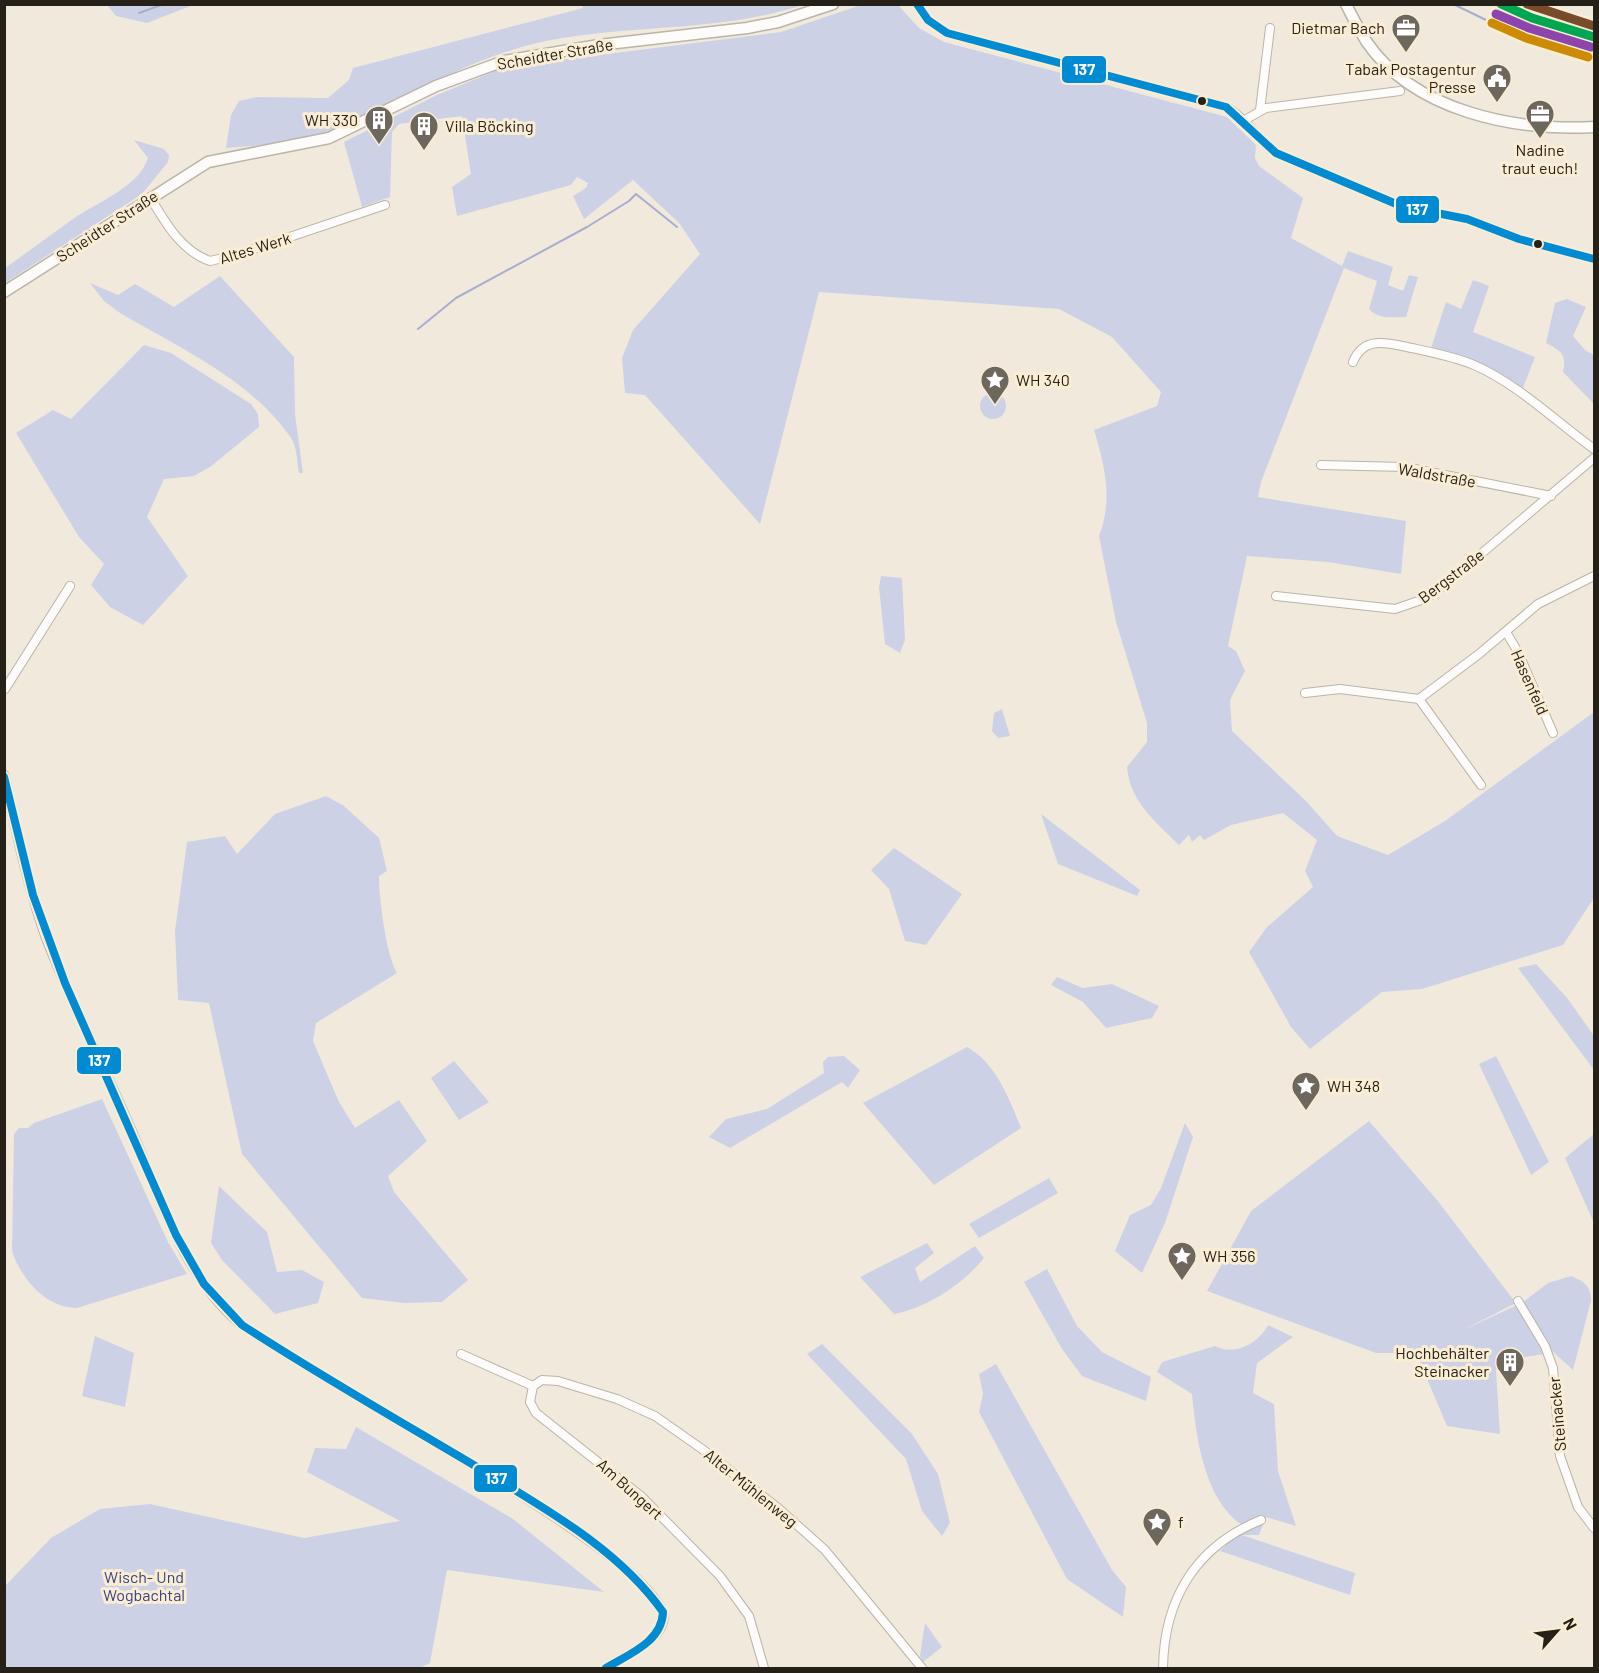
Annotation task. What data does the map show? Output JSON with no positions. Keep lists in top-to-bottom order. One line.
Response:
{"streets":{"main road":["Scheidter Straße"],"street":["Altes Werk","Waldstraße","Bergstraße","Hasenfeld","Steinacker","Alter Mühlenweg","Am Bungert"]},"crossings":[["Scheidter Straße","Altes Werk"],["Waldstraße","Bergstraße"],["Alter Mühlenweg","Am Bungert"]],"parks":["Wisch- Und Wogbachtal"],"places":{"office":["Dietmar Bach","Nadine traut euch!"],"public building":["Tabak Postagentur Presse"],"building":["WH 330","Villa Böcking","Hochbehälter Steinacker"],"place":["WH 340","WH 348","WH 356","f"]},"lines":["transit line 137"],"north":"top right"}
